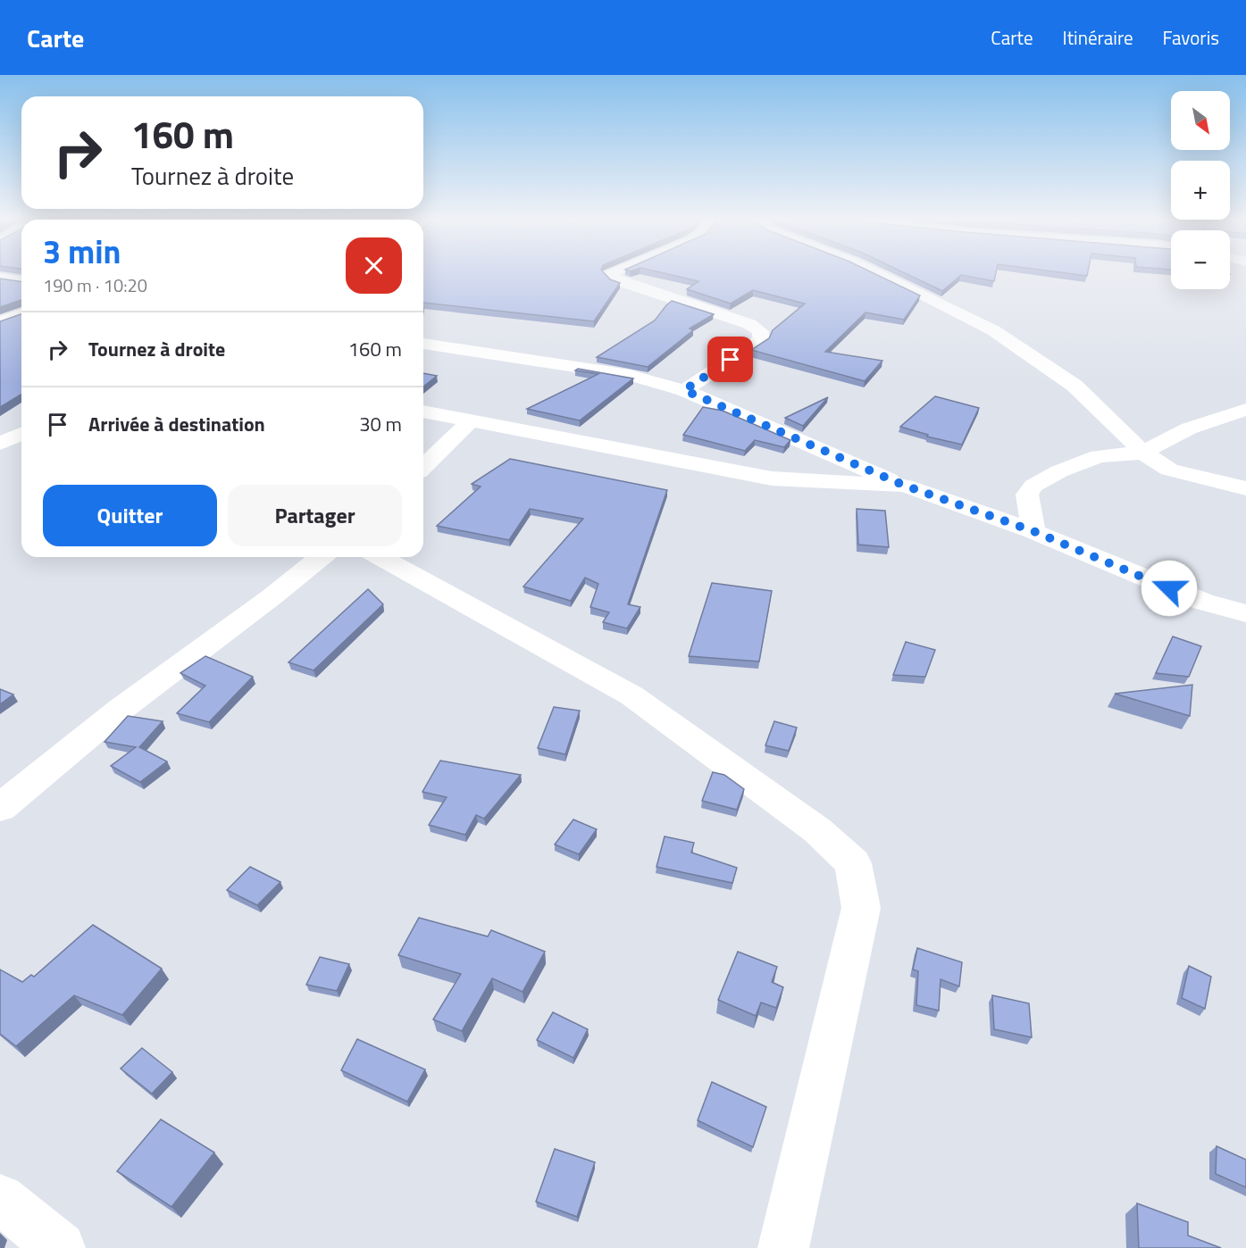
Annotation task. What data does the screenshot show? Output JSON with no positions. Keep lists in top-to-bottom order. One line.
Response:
{"north":"bottom right","page":{"header":"Carte","nav":["Carte","Itinéraire","Favoris"],"map_buttons":["+","−"],"turn":["160 m","Tournez à droite"],"heading":["3 min","190 m · 10:20"],"list":[{"name":"Tournez à droite","value":"160 m"},{"name":"Arrivée à destination","value":"30 m"}],"buttons":["Quitter","Partager"]}}
